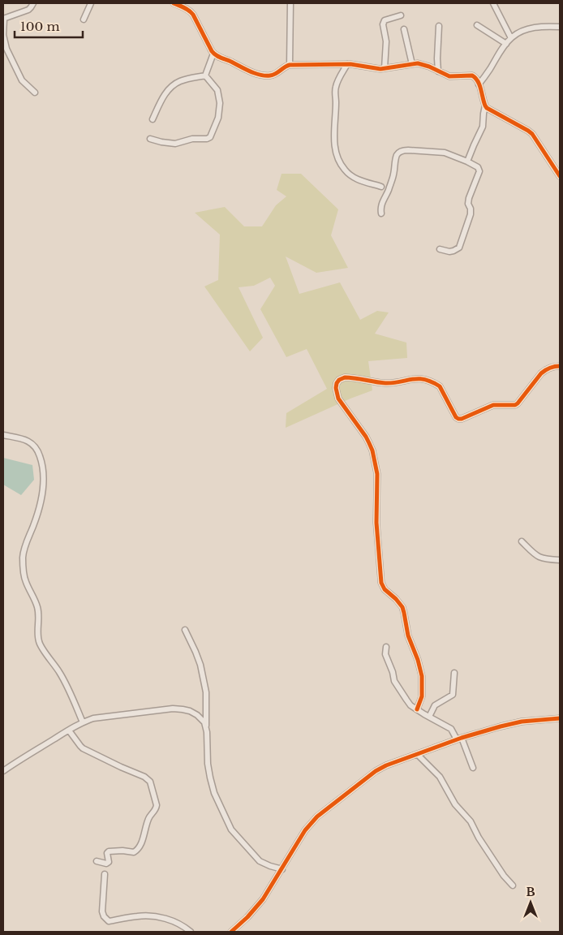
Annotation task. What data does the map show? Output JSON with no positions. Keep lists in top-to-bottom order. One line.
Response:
{"scale_bar":"100 m","north":"top"}
